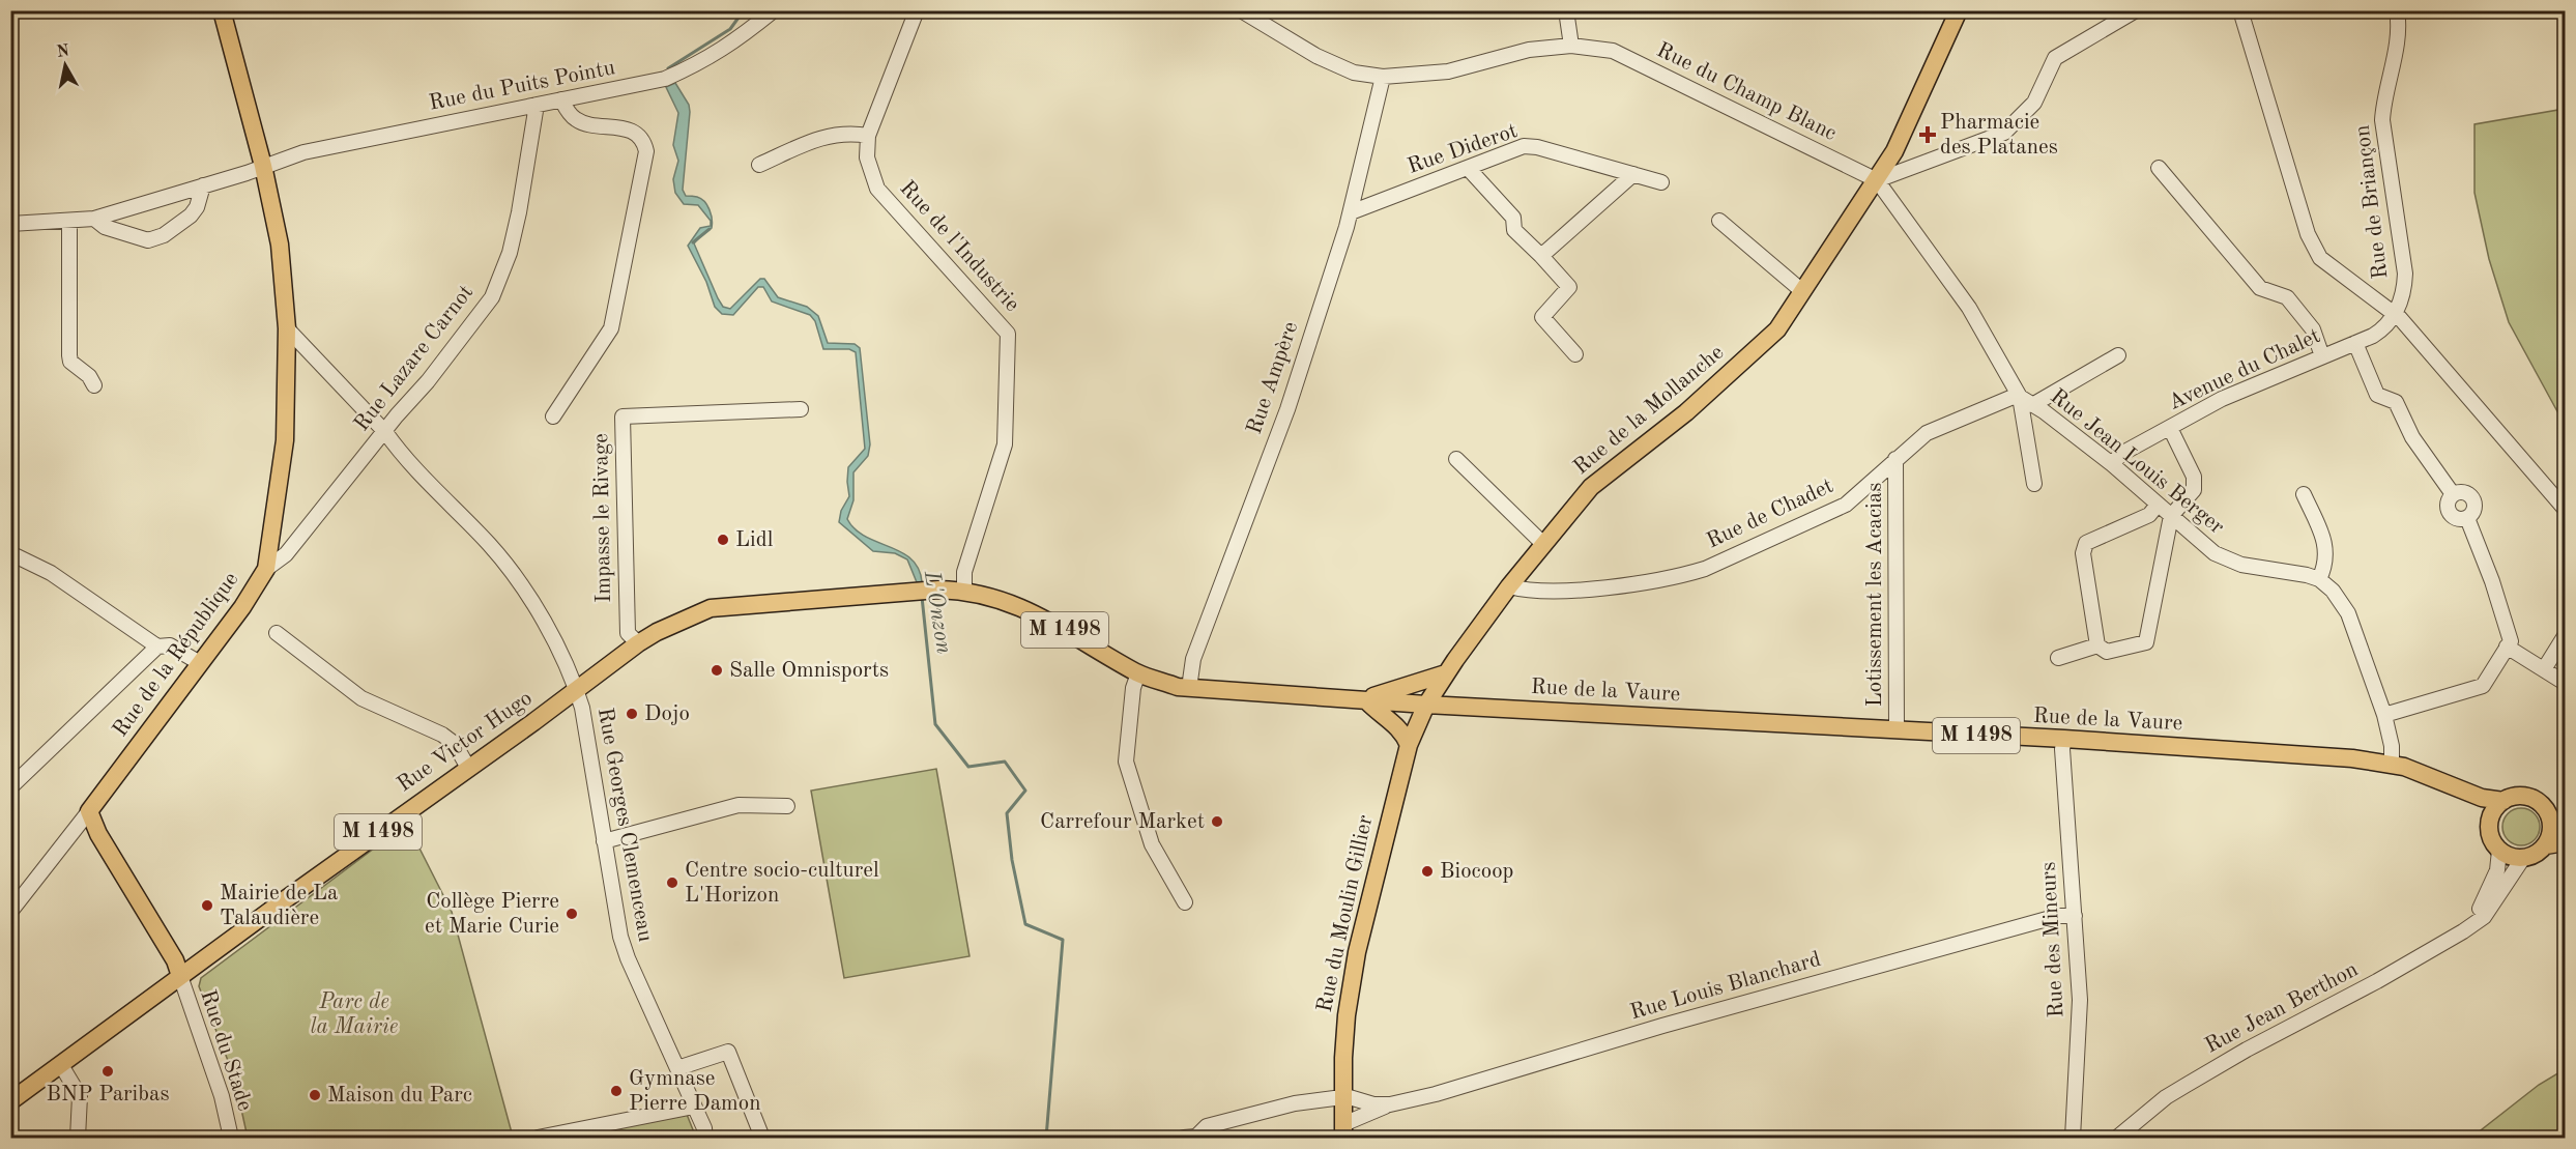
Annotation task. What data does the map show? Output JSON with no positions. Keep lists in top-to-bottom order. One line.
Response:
{"streets":{"main road":["Rue de la Mollanche","M 1498","Rue de la République","Rue de la Vaure","Rue Victor Hugo","Rue du Moulin Gillier"],"street":["Rue du Puits Pointu","Rue du Champ Blanc","Rue Diderot","Rue de Briançon","Rue de l'Industrie","Rue Lazare Carnot","Avenue du Chalet","Rue Ampère","Rue Jean Louis Berger","Rue de Chadet","Impasse le Rivage","Lotissement les Acacias","Rue Georges Clemenceau","Rue des Mineurs","Rue Louis Blanchard","Rue Jean Berthon","Rue du Stade"]},"crossings":[["Rue du Puits Pointu","Rue Lazare Carnot"],["Rue du Puits Pointu","Rue de la République"],["Rue du Champ Blanc","Rue Ampère"],["Rue du Champ Blanc","Rue de la Mollanche"],["Rue du Champ Blanc","Rue Jean Louis Berger"],["Rue Diderot","Rue Ampère"],["Rue de Briançon","Avenue du Chalet"],["Rue de l'Industrie","M 1498"],["Rue de l'Industrie","Rue Victor Hugo"],["Rue Lazare Carnot","Rue de la République"],["Rue Lazare Carnot","Rue Georges Clemenceau"],["Avenue du Chalet","Rue Jean Louis Berger"],["Rue Ampère","M 1498"],["Rue de la Mollanche","Rue Jean Louis Berger"],["Rue de la Mollanche","Rue de Chadet"],["Rue de la Mollanche","M 1498"],["Rue de la Mollanche","Rue du Moulin Gillier"],["Rue Jean Louis Berger","Rue de Chadet"],["Rue Jean Louis Berger","Rue de la Vaure"],["Rue de Chadet","Lotissement les Acacias"],["Impasse le Rivage","Rue Victor Hugo"],["Lotissement les Acacias","Rue de la Vaure"],["M 1498","Rue de la Vaure"],["M 1498","Rue Victor Hugo"],["M 1498","Rue du Moulin Gillier"],["M 1498","Rue Jean Berthon"],["Rue de la République","Rue Georges Clemenceau"],["Rue de la Vaure","Rue des Mineurs"],["Rue Victor Hugo","Rue Georges Clemenceau"],["Rue Victor Hugo","Rue du Stade"],["Rue du Moulin Gillier","Rue Louis Blanchard"],["Rue des Mineurs","Rue Louis Blanchard"]],"water":["L'Onzon"],"parks":["Parc de la Mairie"],"places":{"health":["Pharmacie des Platanes"],"other":["Lidl","Salle Omnisports","Dojo","Carrefour Market","Biocoop","Centre socio-culturel L'Horizon","Mairie de La Talaudière","Collège Pierre et Marie Curie","BNP Paribas","Gymnase Pierre Damon","Maison du Parc"]},"north":"top"}
